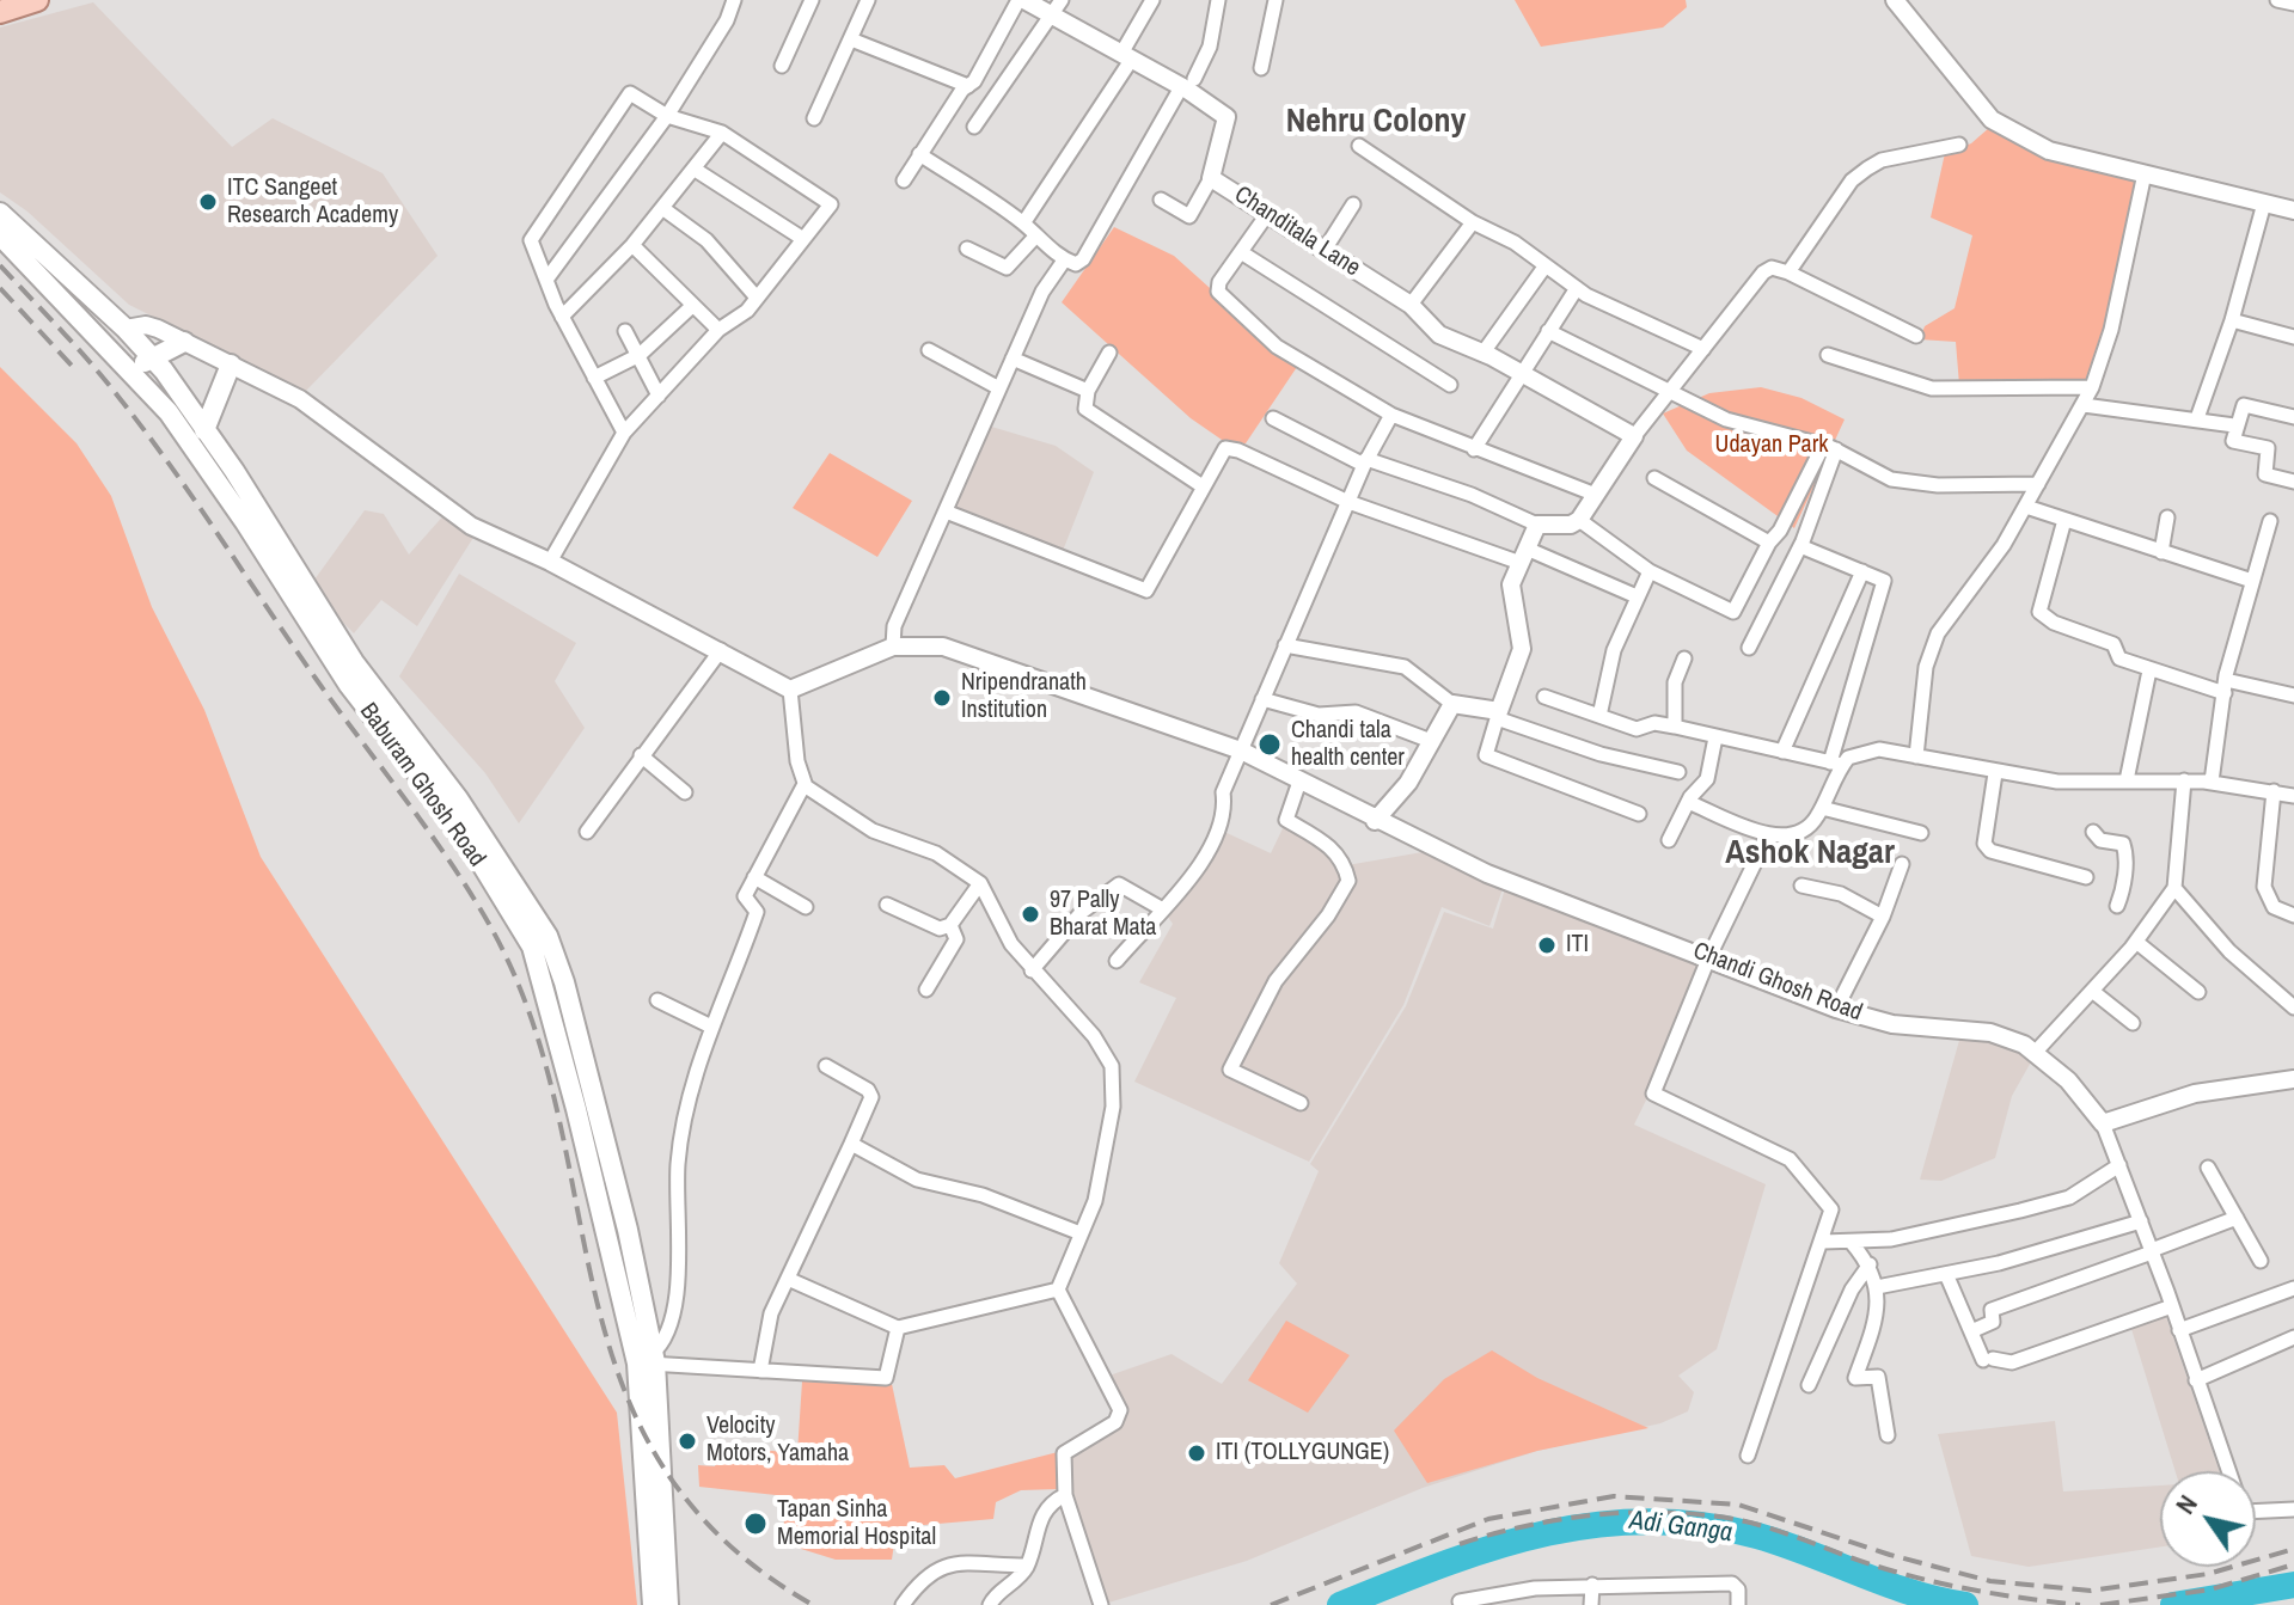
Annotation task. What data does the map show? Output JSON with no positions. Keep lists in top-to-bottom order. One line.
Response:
{"streets":{"main road":["Baburam Ghosh Road"],"street":["Chanditala Lane","Chandi Ghosh Road"]},"districts":["Nehru Colony","Ashok Nagar"],"water":["Adi Ganga"],"parks":["Udayan Park"],"places":["ITC Sangeet Research Academy","Nripendranath Institution","Chandi tala health center","97 Pally Bharat Mata","ITI","Velocity Motors, Yamaha","ITI (TOLLYGUNGE)","Tapan Sinha Memorial Hospital"],"north":"top left"}
